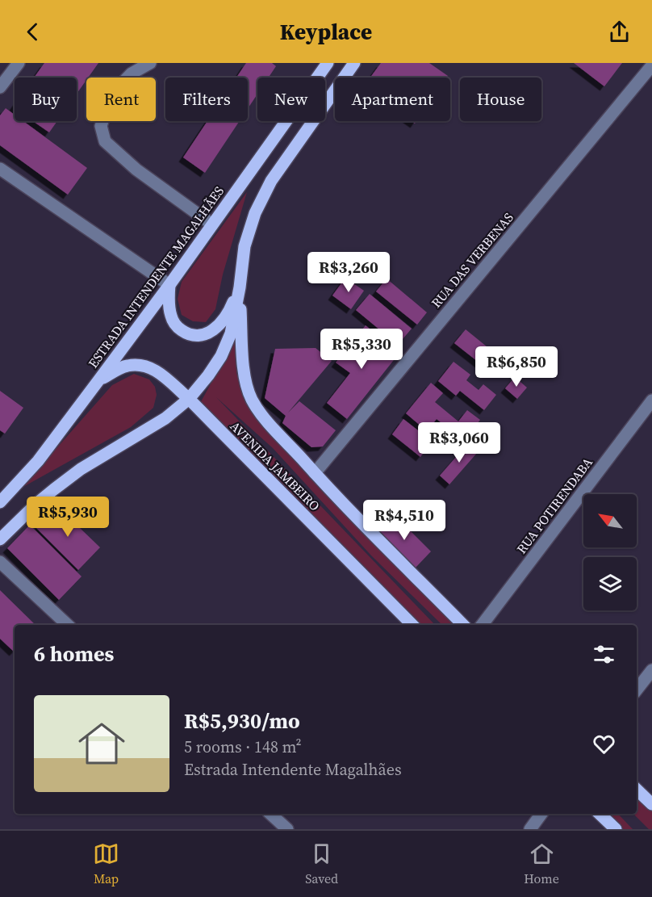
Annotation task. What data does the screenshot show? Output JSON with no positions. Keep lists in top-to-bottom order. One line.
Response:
{"streets":{"main road":["ESTRADA INTENDENTE MAGALHÃES","AVENIDA JAMBEIRO"],"street":["RUA DAS VERBENAS","RUA POTIRENDABA"]},"crossings":[["RUA DAS VERBENAS","AVENIDA JAMBEIRO"],["ESTRADA INTENDENTE MAGALHÃES","AVENIDA JAMBEIRO"]],"north":"top left","page":{"header":"Keyplace","chip":["Buy","Rent","Filters","New","Apartment","House"],"price":["R$3,260","R$5,330","R$6,850","R$3,060","R$5,930","R$4,510"],"heading":"6 homes","list":[{"name":"R$5,930/mo","note":"5 rooms · 148 m² · Estrada Intendente Magalhães"}],"tabs":["Map","Saved","Home"]}}
